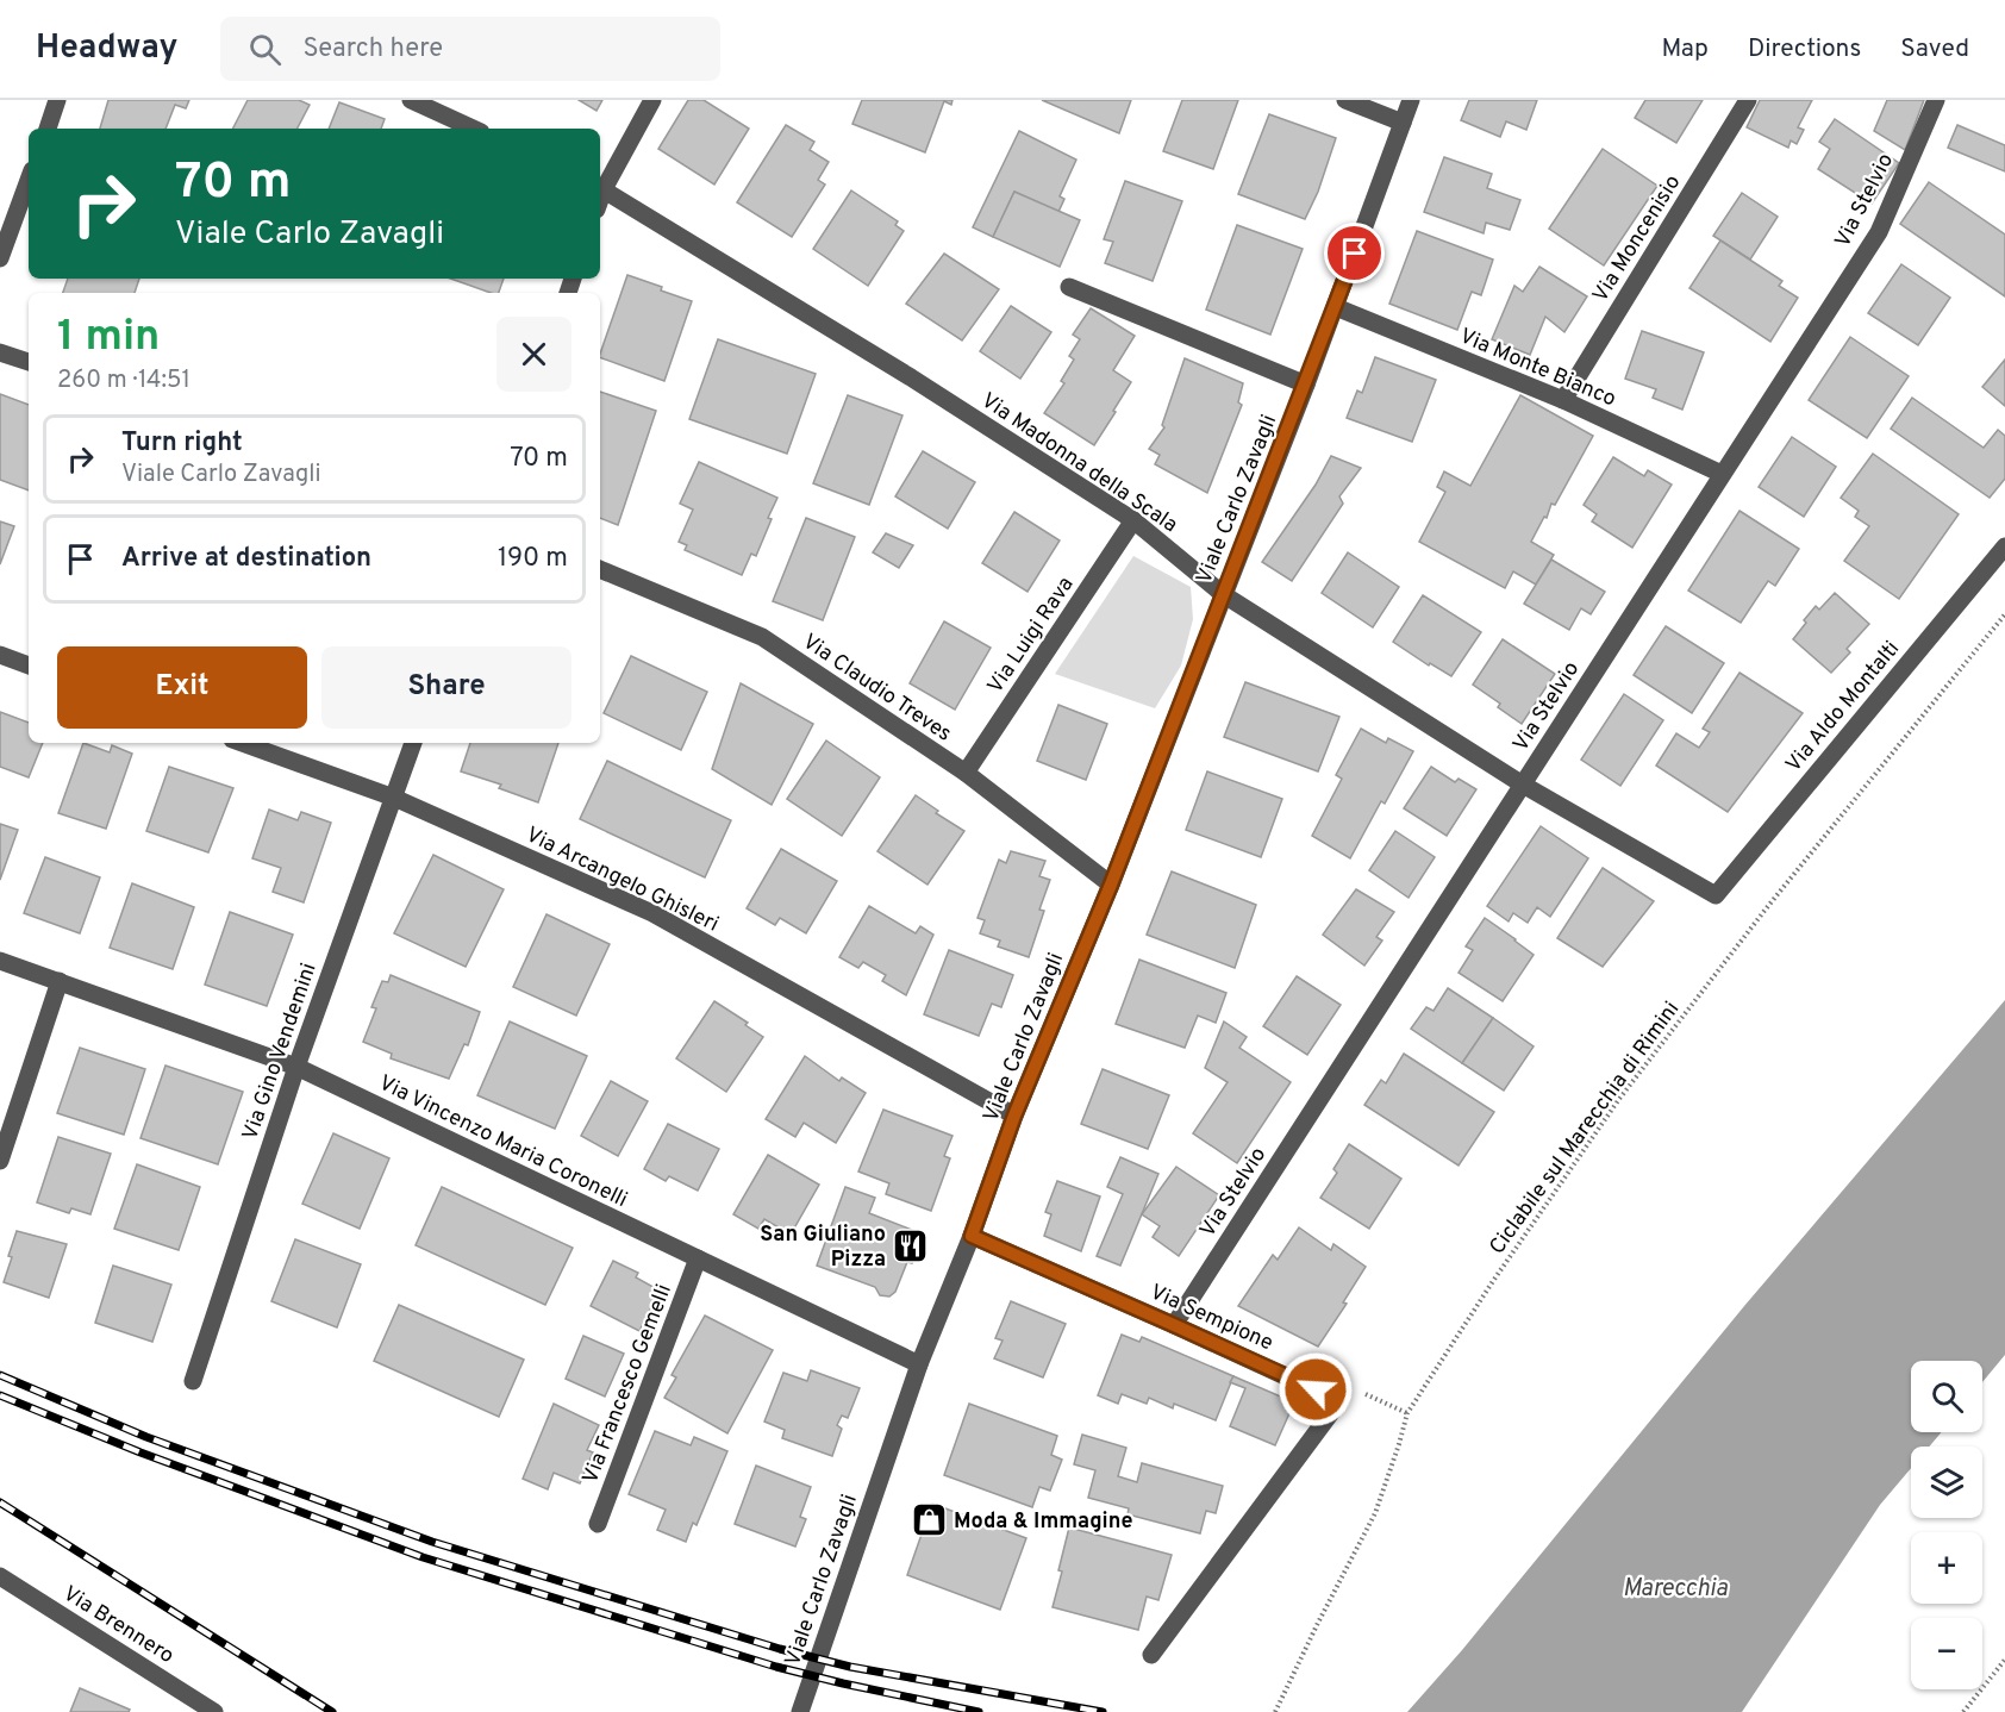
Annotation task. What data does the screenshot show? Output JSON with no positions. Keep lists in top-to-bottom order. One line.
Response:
{"streets":{"street":["Via Stelvio","Via Moncenisio","Via Monte Bianco","Via Madonna della Scala","Viale Carlo Zavagli","Via Luigi Rava","Via Claudio Treves","Via Aldo Montalti","Via Arcangelo Ghisleri","Via Gino Vendemini","Via Vincenzo Maria Coronelli","Via Sempione","Via Francesco Gemelli","Via Brennero"],"path":["Ciclabile sul Marecchia di Rimini"]},"crossings":[["Via Stelvio","Via Monte Bianco"],["Via Stelvio","Via Madonna della Scala"],["Via Stelvio","Via Sempione"],["Via Moncenisio","Via Monte Bianco"],["Via Monte Bianco","Viale Carlo Zavagli"],["Via Madonna della Scala","Viale Carlo Zavagli"],["Via Madonna della Scala","Via Luigi Rava"],["Via Madonna della Scala","Via Aldo Montalti"],["Viale Carlo Zavagli","Via Claudio Treves"],["Viale Carlo Zavagli","Via Arcangelo Ghisleri"],["Viale Carlo Zavagli","Via Vincenzo Maria Coronelli"],["Viale Carlo Zavagli","Via Sempione"],["Via Luigi Rava","Via Claudio Treves"],["Via Arcangelo Ghisleri","Via Gino Vendemini"],["Via Gino Vendemini","Via Vincenzo Maria Coronelli"],["Via Vincenzo Maria Coronelli","Via Francesco Gemelli"]],"water":["Marecchia"],"places":{"restaurant":["San Giuliano Pizza"],"shop":["Moda & Immagine"]},"page":{"header":"Headway","search":"Search here","nav":["Map","Directions","Saved"],"turn":["70 m","Viale Carlo Zavagli"],"heading":["1 min","260 m · 14:51"],"list":[{"name":"Turn right","note":"Viale Carlo Zavagli","value":"70 m"},{"name":"Arrive at destination","value":"190 m"}],"buttons":["Exit","Share"],"map_buttons":["+","−"]}}
